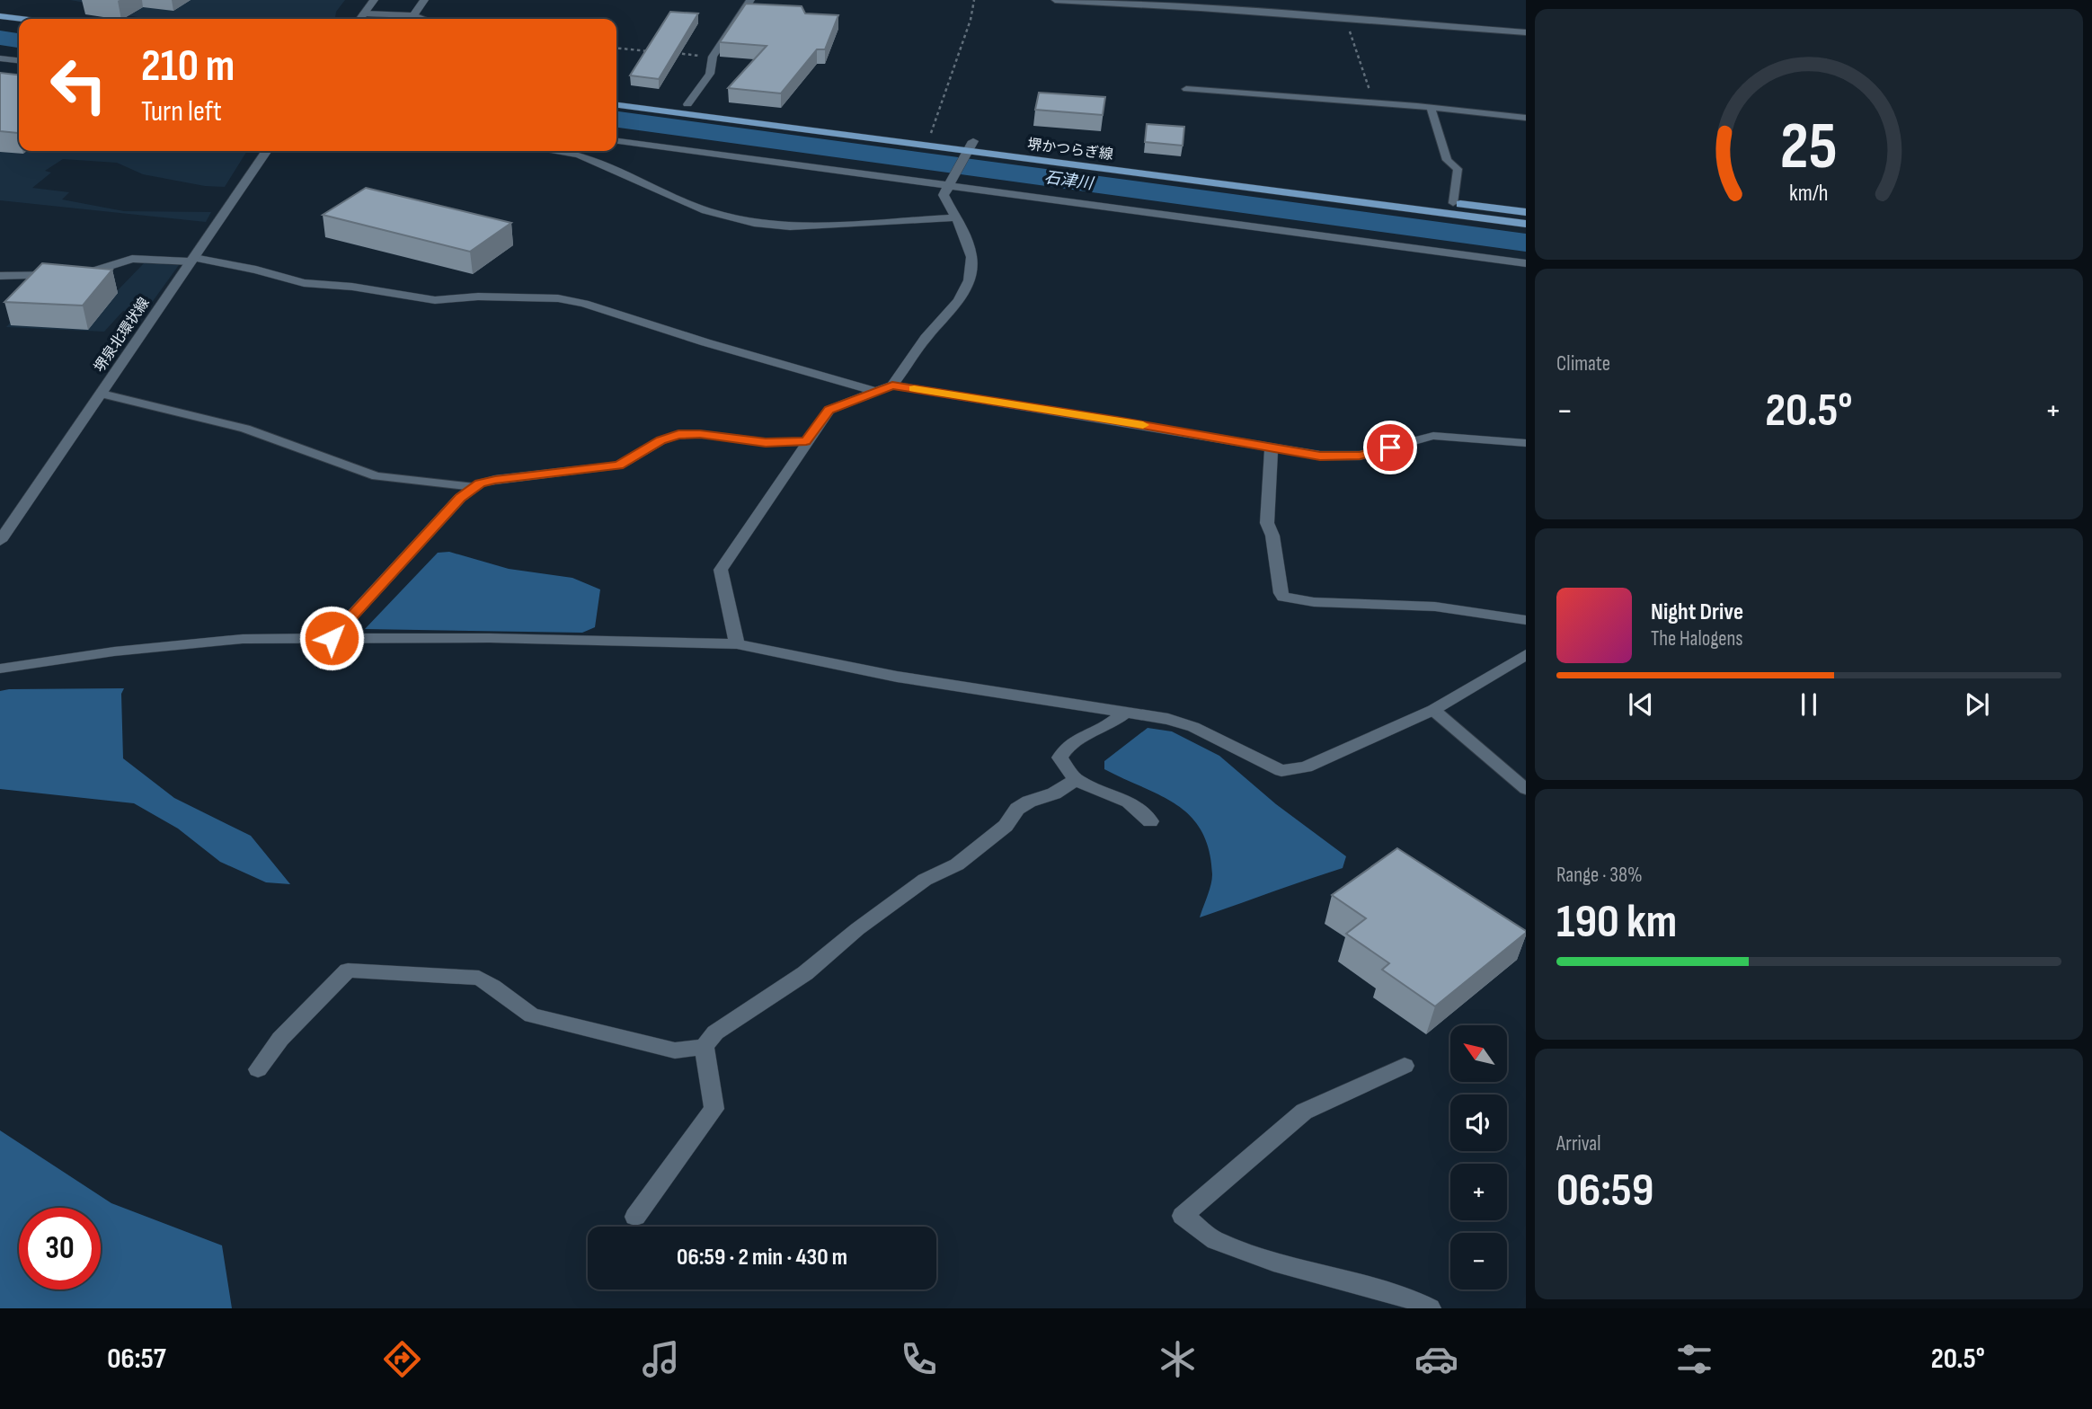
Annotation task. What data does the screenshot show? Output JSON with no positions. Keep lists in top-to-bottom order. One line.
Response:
{"streets":{"main road":["堺かつらぎ線"],"street":["堺泉北環状線"]},"water":["石津川"],"north":"top left","page":{"turn":["210 m","Turn left"],"tile":["Climate",["Range · 38%","190 km"],["Arrival","06:59"]],"heat":["−","20.5°","+"],"song":["Night Drive","The Halogens"],"map_buttons":["+","−"],"limit":"30","trip":"06:59 · 2 min · 430 m","tabs":["06:57","20.5°"],"gauge":["25","km/h"]}}
